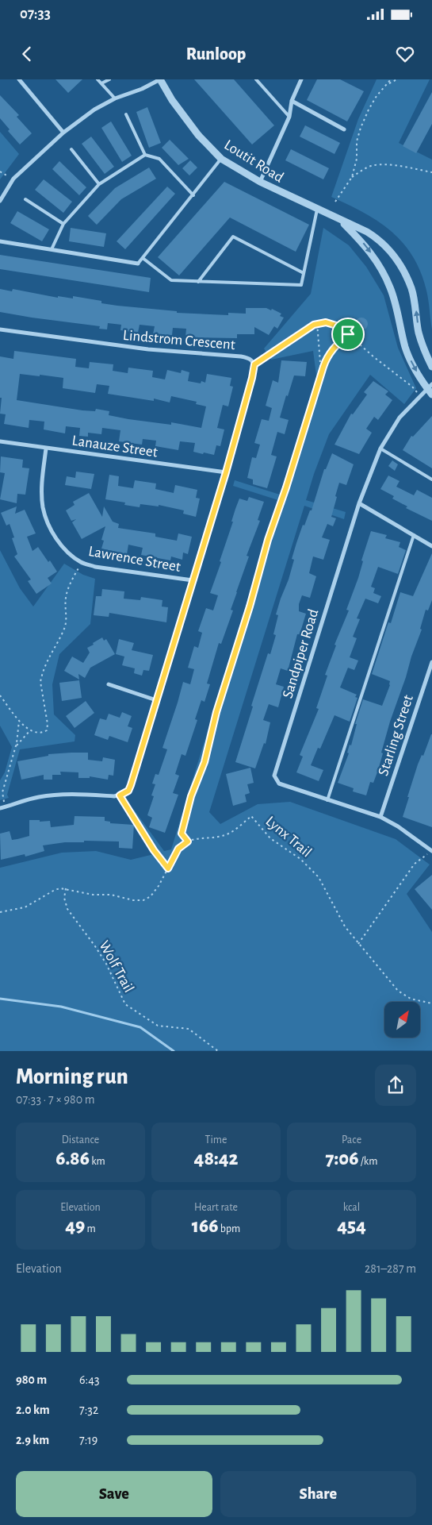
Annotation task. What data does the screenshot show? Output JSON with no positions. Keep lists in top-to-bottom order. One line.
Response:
{"streets":{"street":["Loutit Road","Lindstrom Crescent","Lanauze Street","Lawrence Street","Sandpiper Road","Starling Street"],"path":["Lynx Trail","Wolf Trail"]},"crossings":[["Loutit Road","Sandpiper Road"],["Lanauze Street","Lawrence Street"],["Sandpiper Road","Starling Street"]],"north":"top right","page":{"status":"07:33","header":"Runloop","heading":["Morning run","07:33 · 7 × 980 m"],"stats":[["Distance","6.86 km"],["Time","48:42"],["Pace","7:06 /km"],["Elevation","49 m"],["Heart rate","166 bpm"],["kcal","454"]],"chart":["Elevation","281–287 m"],"list":[{"name":"980 m","note":"6:43"},{"name":"2.0 km","note":"7:32"},{"name":"2.9 km","note":"7:19"}],"buttons":["Save","Share"]}}
